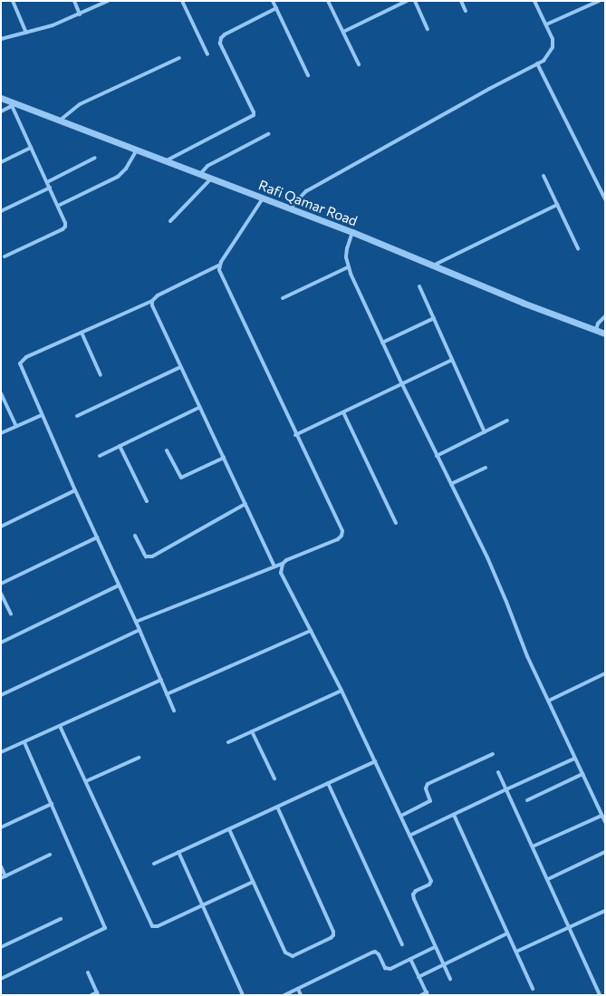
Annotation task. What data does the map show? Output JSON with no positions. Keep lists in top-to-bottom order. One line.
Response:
{"streets":{"street":["Rafi Qamar Road"]}}
